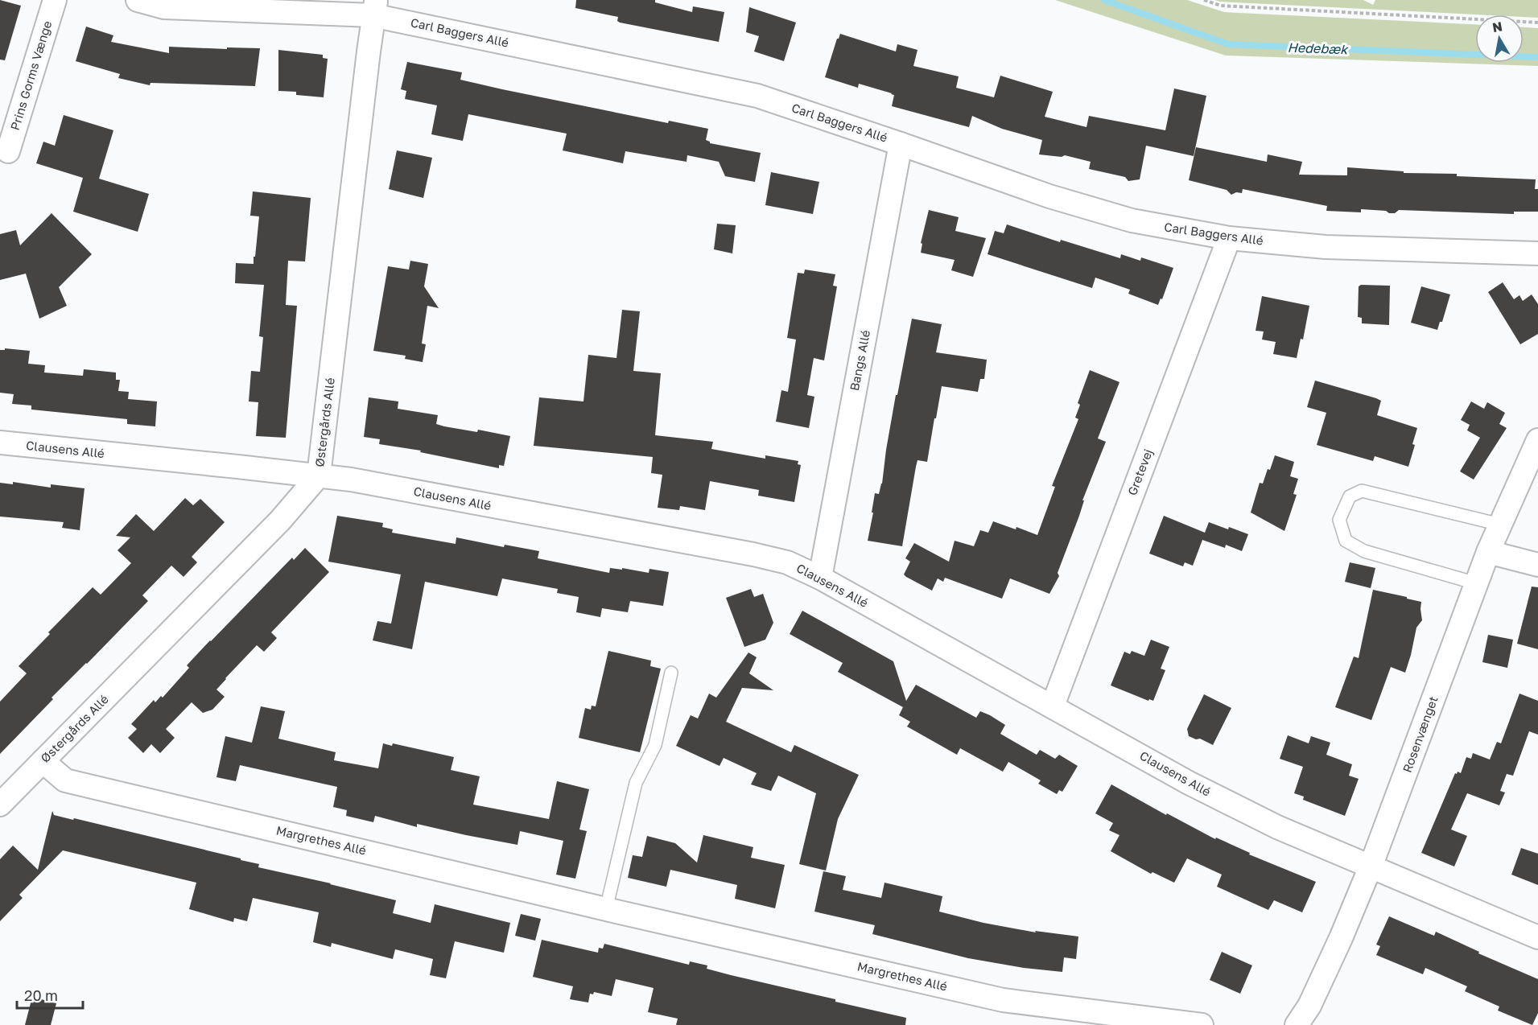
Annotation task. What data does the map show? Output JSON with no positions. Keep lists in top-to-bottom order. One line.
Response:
{"streets":{"street":["Carl Baggers Allé","Prins Gorms Vænge","Bangs Allé","Østergårds Allé","Clausens Allé","Gretevej","Rosenvænget","Margrethes Allé"]},"crossings":[["Carl Baggers Allé","Bangs Allé"],["Carl Baggers Allé","Østergårds Allé"],["Carl Baggers Allé","Gretevej"],["Bangs Allé","Clausens Allé"],["Østergårds Allé","Clausens Allé"],["Østergårds Allé","Margrethes Allé"],["Clausens Allé","Gretevej"],["Clausens Allé","Rosenvænget"]],"water":["Hedebæk"],"scale_bar":"20 m","north":"top"}
